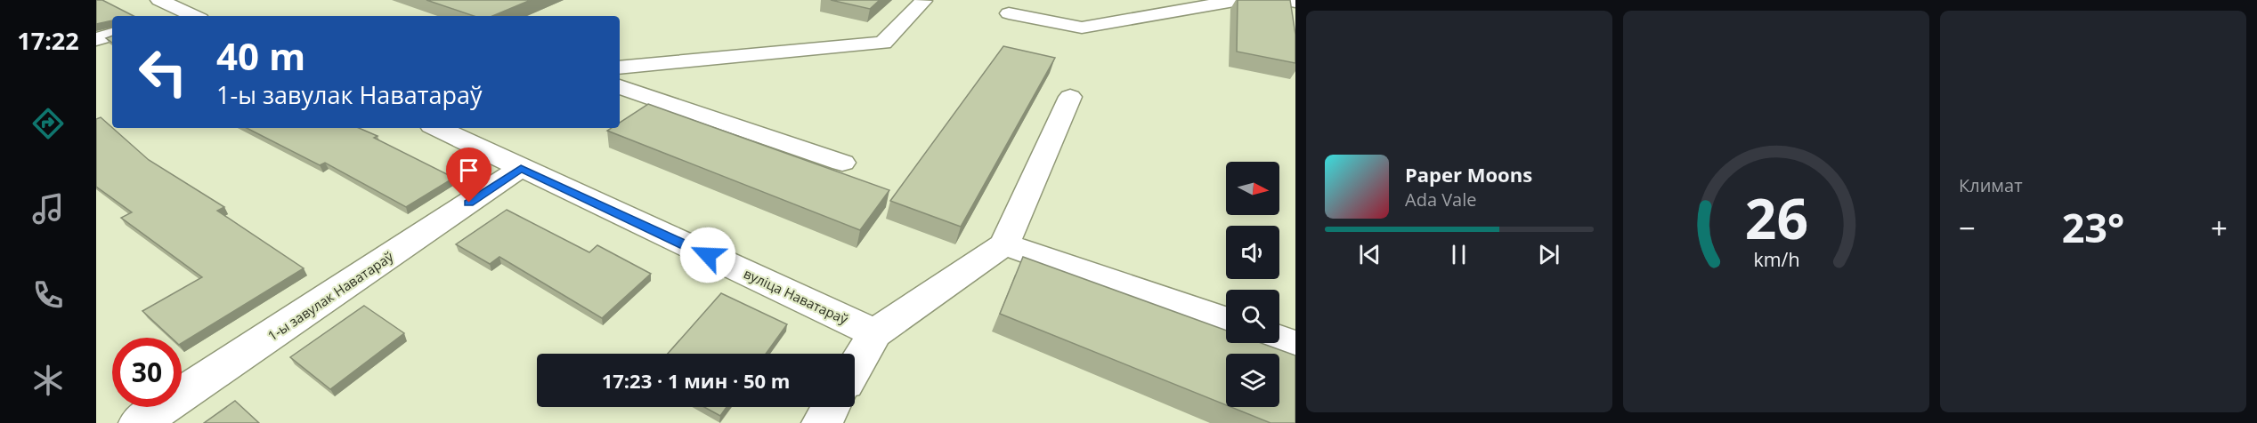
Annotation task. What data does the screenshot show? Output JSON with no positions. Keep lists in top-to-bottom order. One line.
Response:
{"streets":{"street":["1-ы завулак Наватараў","вуліца Наватараў"]},"crossings":[["1-ы завулак Наватараў","вуліца Наватараў"]],"north":"right","page":{"tabs":"17:22","tile":"Климат","turn":["40 m","1-ы завулак Наватараў"],"song":["Paper Moons","Ada Vale"],"heat":["−","23°","+"],"limit":"30","trip":"17:23 · 1 мин · 50 m","gauge":["26","km/h"]}}
